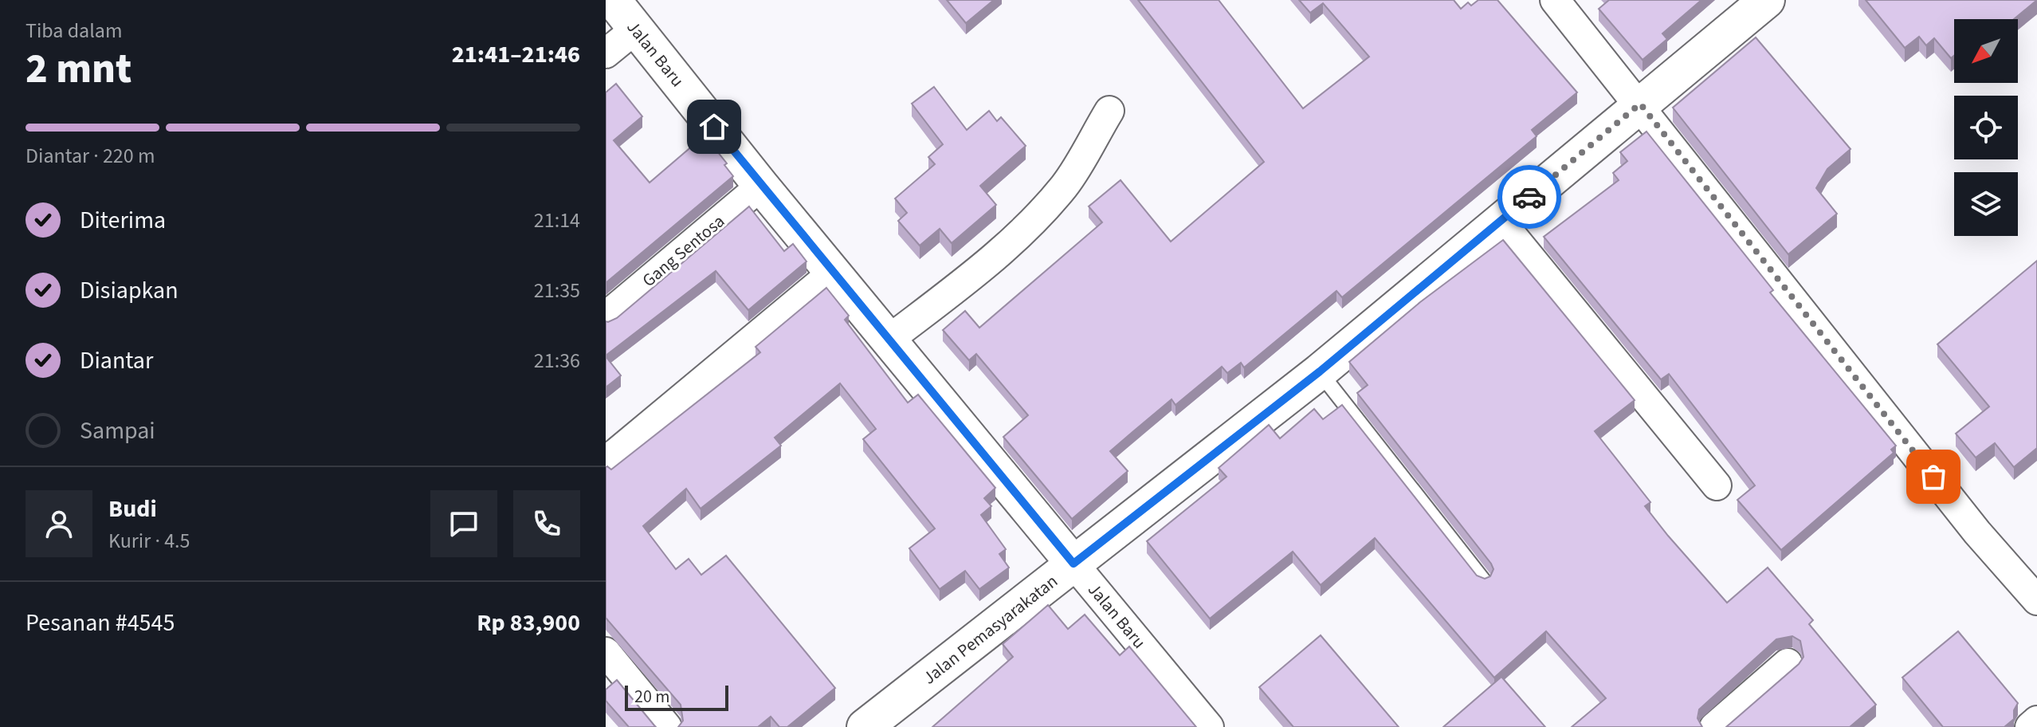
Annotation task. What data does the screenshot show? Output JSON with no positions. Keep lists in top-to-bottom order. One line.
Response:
{"streets":{"street":["Jalan Baru","Gang Sentosa","Jalan Pemasyarakatan"]},"crossings":[["Jalan Baru","Gang Sentosa"],["Jalan Baru","Jalan Pemasyarakatan"]],"scale_bar":"20 m","north":"bottom left","page":{"heading":["2 mnt","Tiba dalam","21:41–21:46"],"panel":["Budi","Kurir · 4.5","Pesanan #4545","Rp 83,900"],"bar":"Diantar · 220 m","list":[["Diterima","21:14"],["Disiapkan","21:35"],["Diantar","21:36"],"Sampai"],"scale":"20 m"}}
